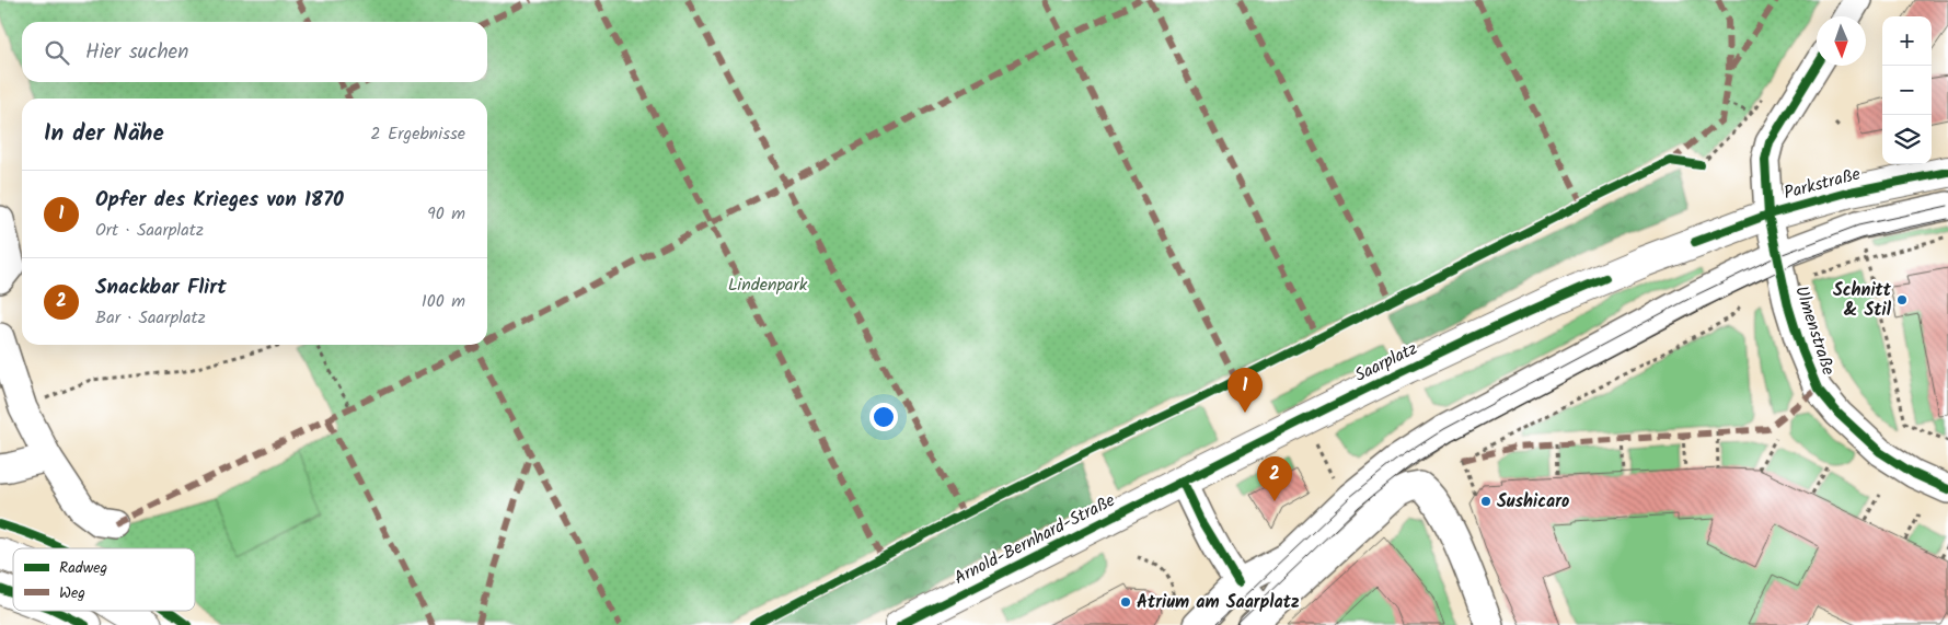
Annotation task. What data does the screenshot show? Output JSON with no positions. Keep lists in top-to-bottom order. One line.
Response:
{"streets":{"main road":["Parkstraße","Saarplatz","Arnold-Bernhard-Straße"],"street":["Ulmenstraße"]},"crossings":[["Parkstraße","Ulmenstraße"],["Parkstraße","Saarplatz"],["Ulmenstraße","Saarplatz"],["Saarplatz","Arnold-Bernhard-Straße"]],"parks":["Lindenpark"],"places":["Schnitt & Stil","Sushicaro","Atrium am Saarplatz"],"legend":["Radweg","Weg"],"north":"bottom","page":{"map_buttons":["+","−"],"search":"Hier suchen","heading":["In der Nähe","2 Ergebnisse"],"list":[{"mark":"1","name":"Opfer des Krieges von 1870","note":"Ort · Saarplatz","value":"90 m"},{"mark":"2","name":"Snackbar Flirt","note":"Bar · Saarplatz","value":"100 m"}],"pins":["1","2"]}}
